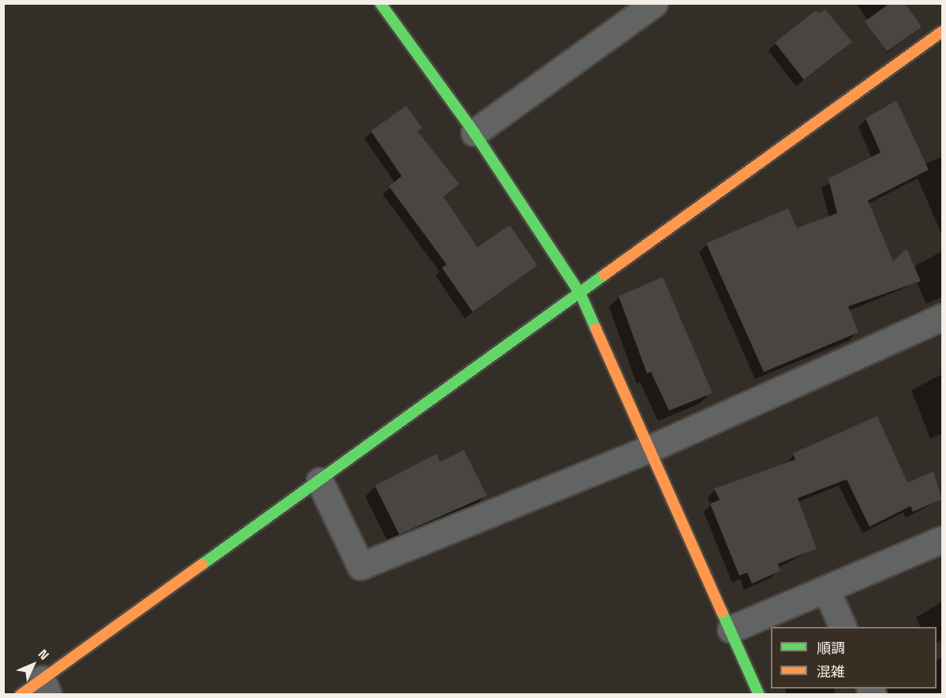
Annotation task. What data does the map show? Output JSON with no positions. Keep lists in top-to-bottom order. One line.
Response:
{"legend":["順調","混雑"],"north":"top right"}
